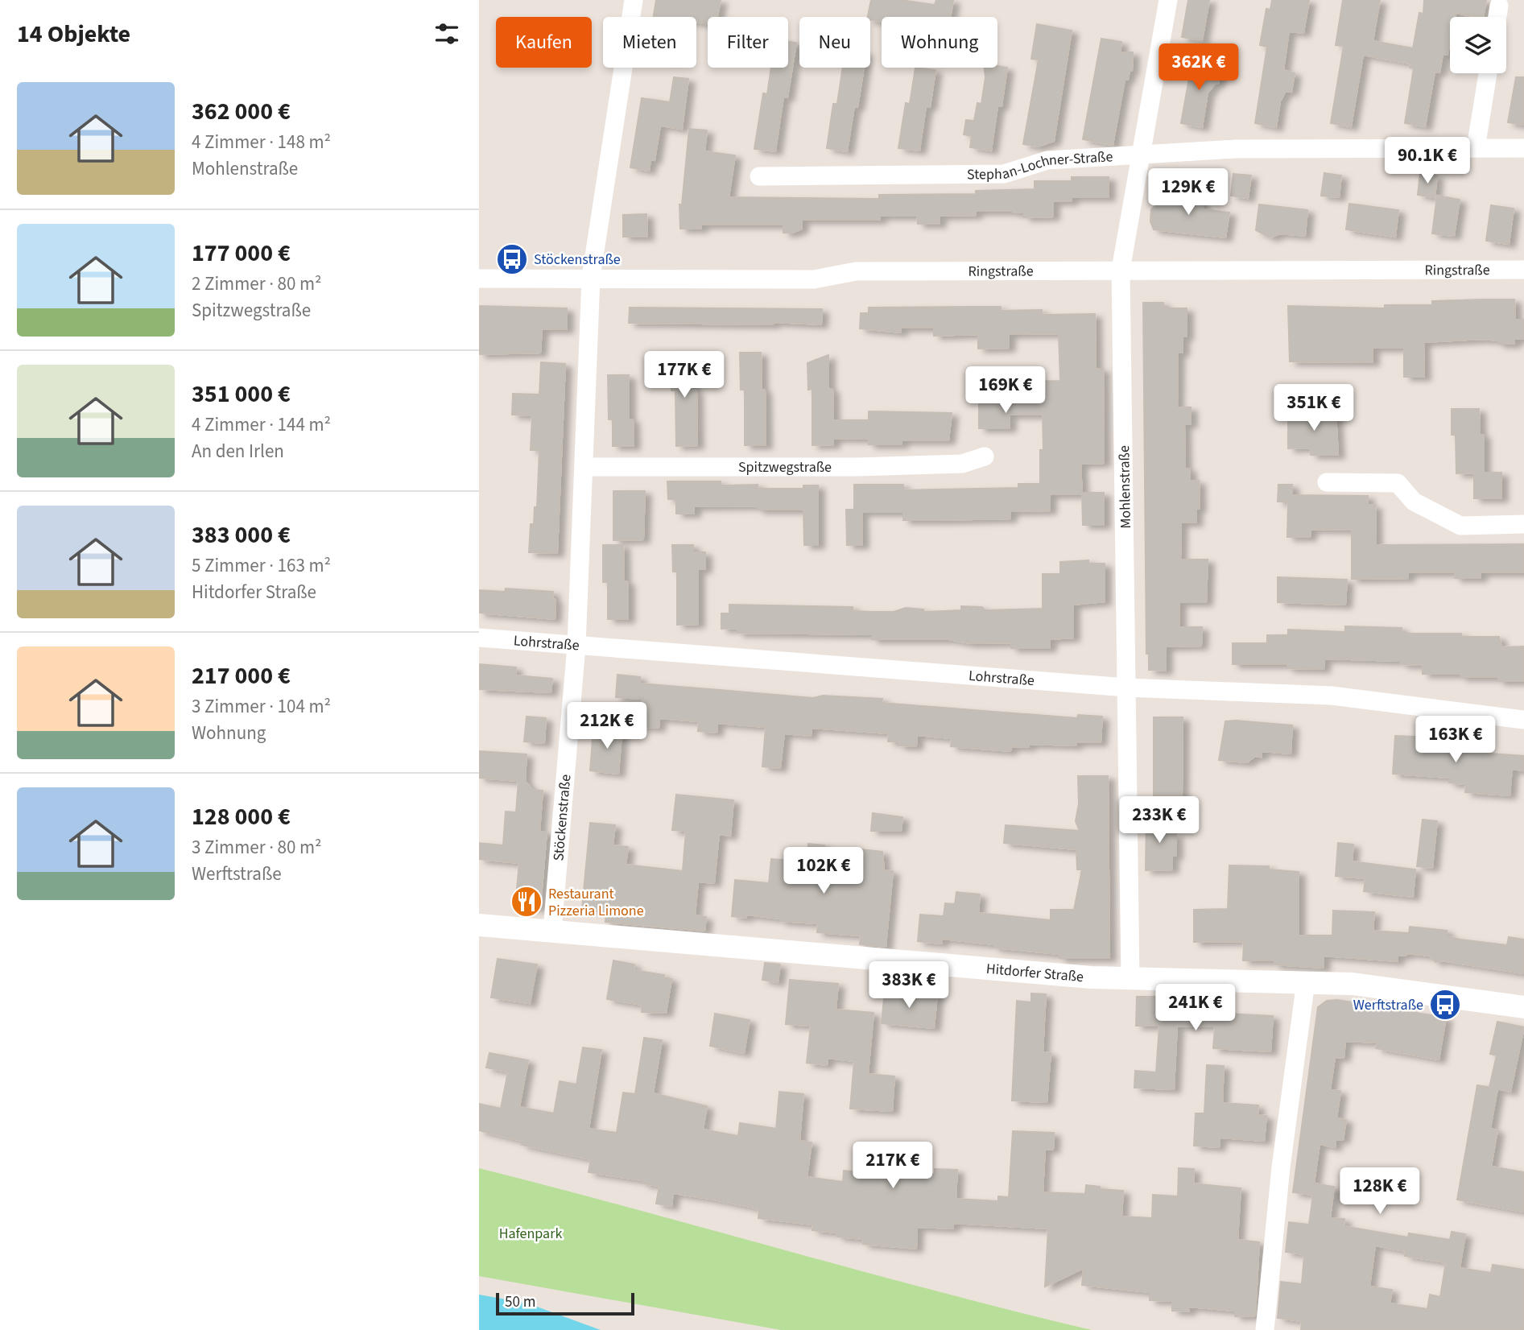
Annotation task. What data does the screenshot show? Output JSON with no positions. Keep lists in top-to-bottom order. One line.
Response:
{"streets":{"street":["Stephan-Lochner-Straße","Ringstraße","Spitzwegstraße","Mohlenstraße","Lohrstraße","Stöckenstraße","Hitdorfer Straße"]},"crossings":[["Stephan-Lochner-Straße","Mohlenstraße"],["Ringstraße","Mohlenstraße"],["Ringstraße","Stöckenstraße"],["Spitzwegstraße","Stöckenstraße"],["Mohlenstraße","Lohrstraße"],["Mohlenstraße","Hitdorfer Straße"],["Lohrstraße","Stöckenstraße"],["Stöckenstraße","Hitdorfer Straße"]],"parks":["Hafenpark"],"places":{"bus stop":["Stöckenstraße","Werftstraße"],"restaurant":["Restaurant Pizzeria Limone"]},"scale_bar":"50 m","page":{"heading":"14 Objekte","chip":["Kaufen","Mieten","Filter","Neu","Wohnung"],"price":["362K €","90.1K €","129K €","177K €","169K €","351K €","212K €","163K €","233K €","102K €","383K €","241K €","217K €","128K €"],"list":[{"name":"362 000 €","note":"4 Zimmer · 148 m² · Mohlenstraße"},{"name":"177 000 €","note":"2 Zimmer · 80 m² · Spitzwegstraße"},{"name":"351 000 €","note":"4 Zimmer · 144 m² · An den Irlen"},{"name":"383 000 €","note":"5 Zimmer · 163 m² · Hitdorfer Straße"},{"name":"217 000 €","note":"3 Zimmer · 104 m² · Wohnung"},{"name":"128 000 €","note":"3 Zimmer · 80 m² · Werftstraße"}],"scale":"50 m"}}
